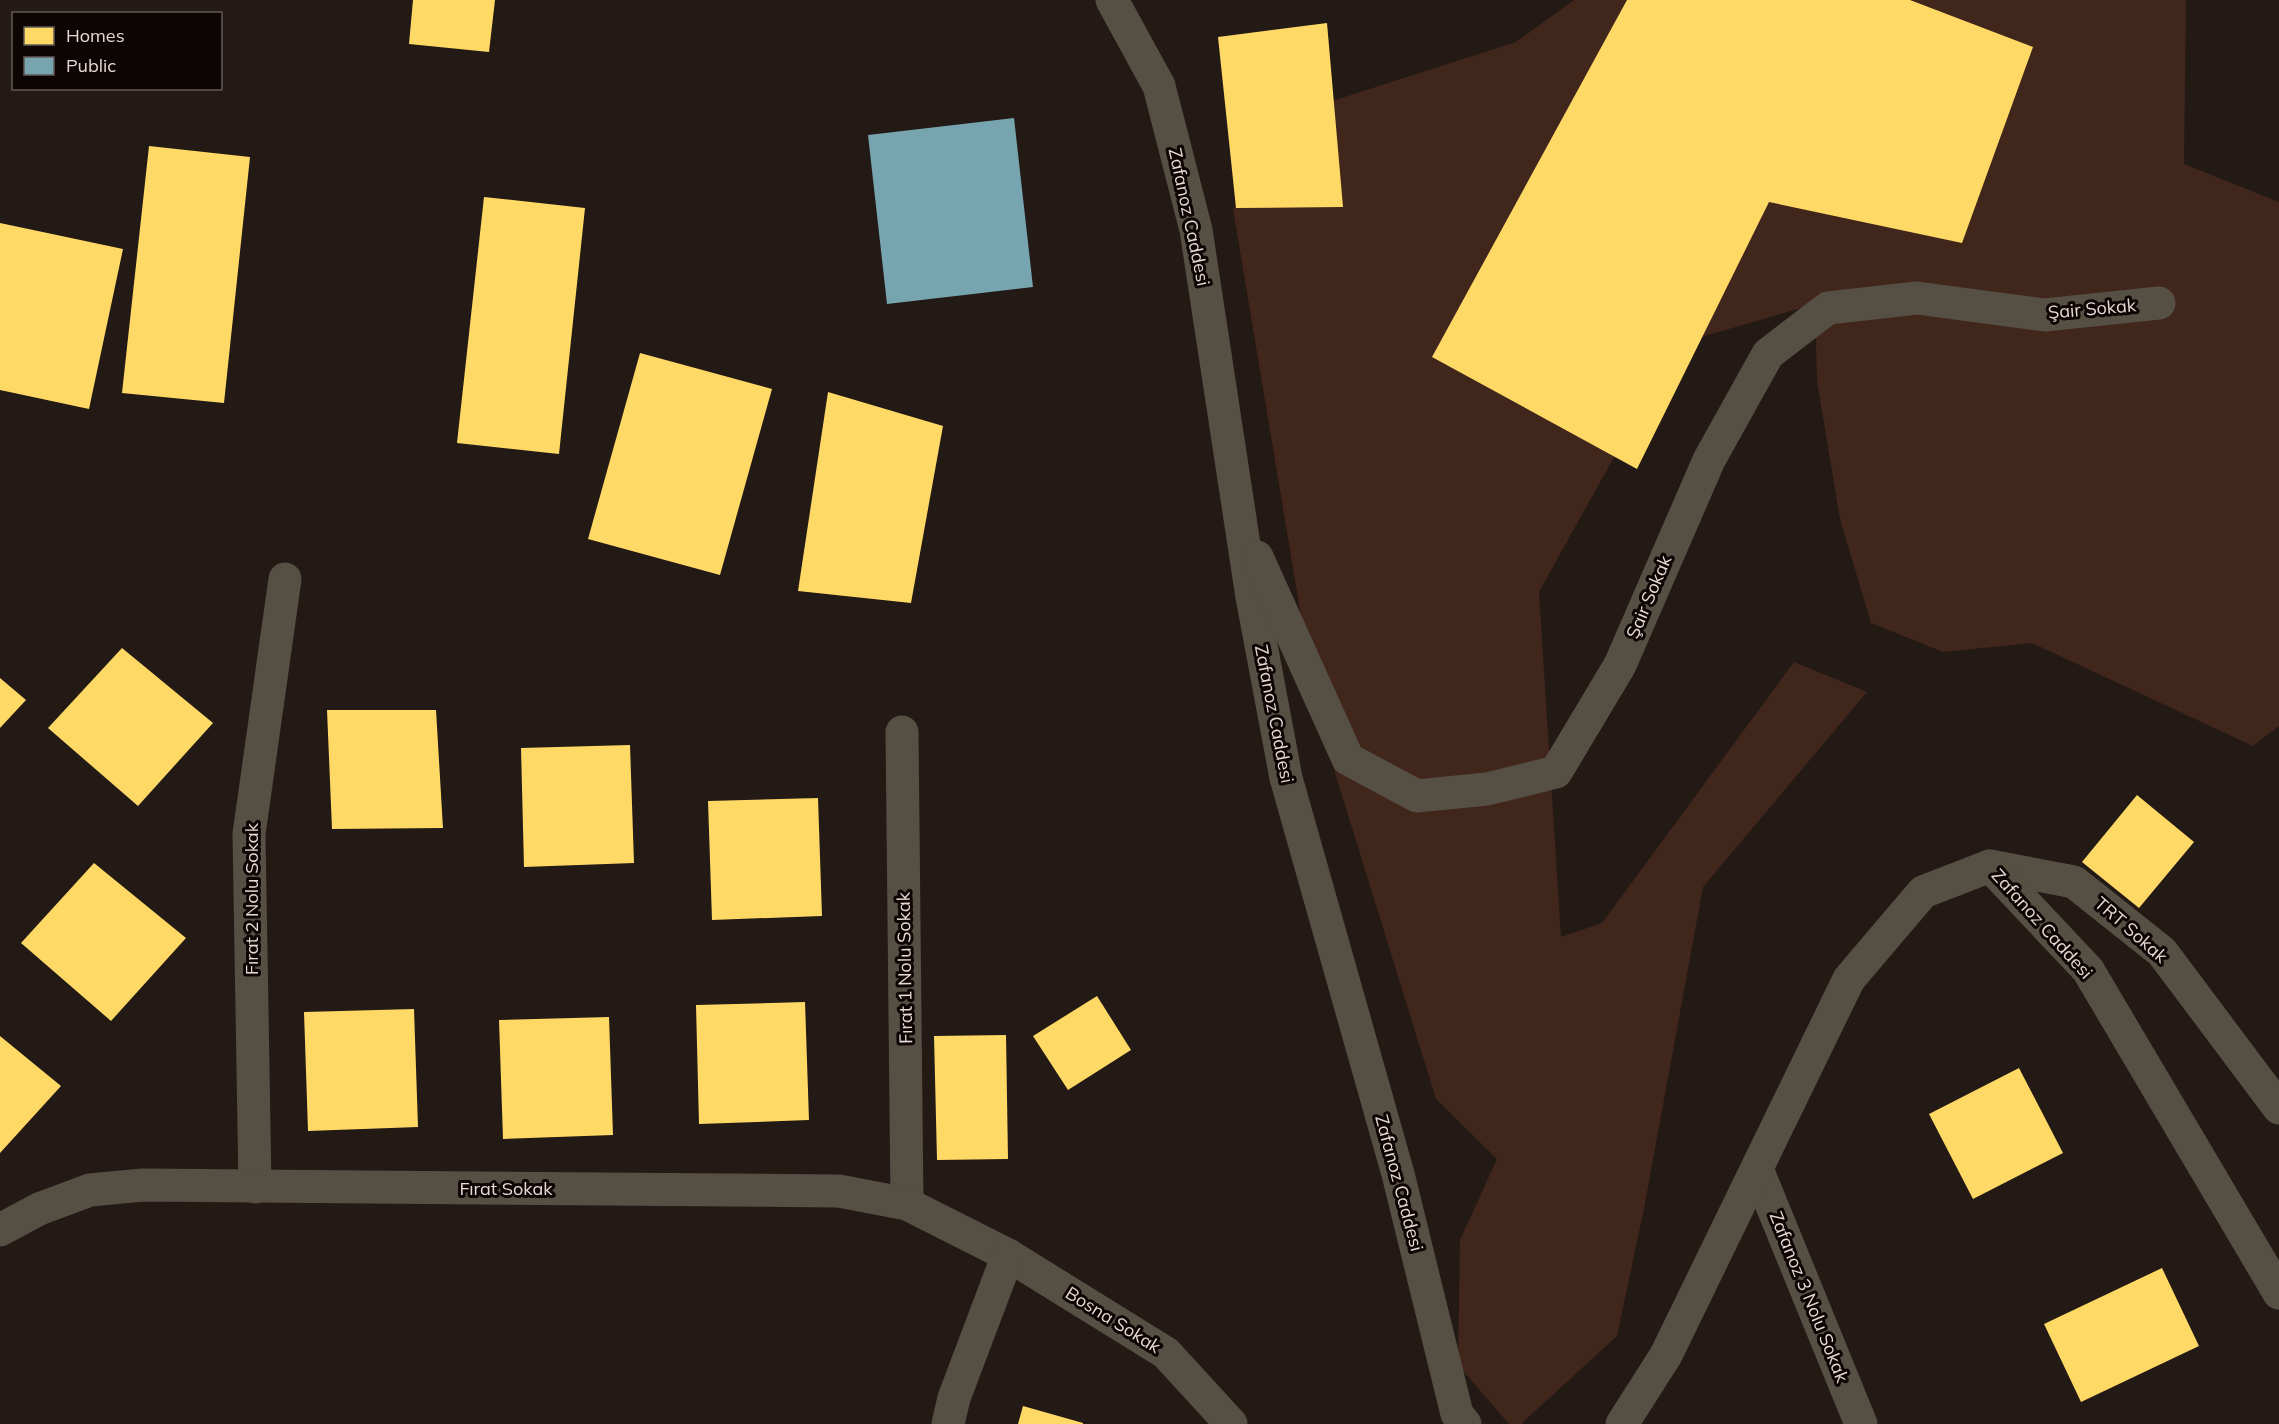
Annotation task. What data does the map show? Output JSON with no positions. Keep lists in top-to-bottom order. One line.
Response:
{"streets":{"street":["Zafanoz Caddesi","Şair Sokak","Fırat 2 Nolu Sokak","TRT Sokak","Fırat 1 Nolu Sokak","Fırat Sokak","Zafanoz 3 Nolu Sokak","Bosna Sokak"]},"crossings":[["Zafanoz Caddesi","Şair Sokak"],["Zafanoz Caddesi","TRT Sokak"],["Zafanoz Caddesi","Zafanoz 3 Nolu Sokak"],["Fırat 2 Nolu Sokak","Fırat Sokak"],["Fırat 1 Nolu Sokak","Fırat Sokak"],["Fırat Sokak","Bosna Sokak"]],"legend":["Homes","Public"]}
